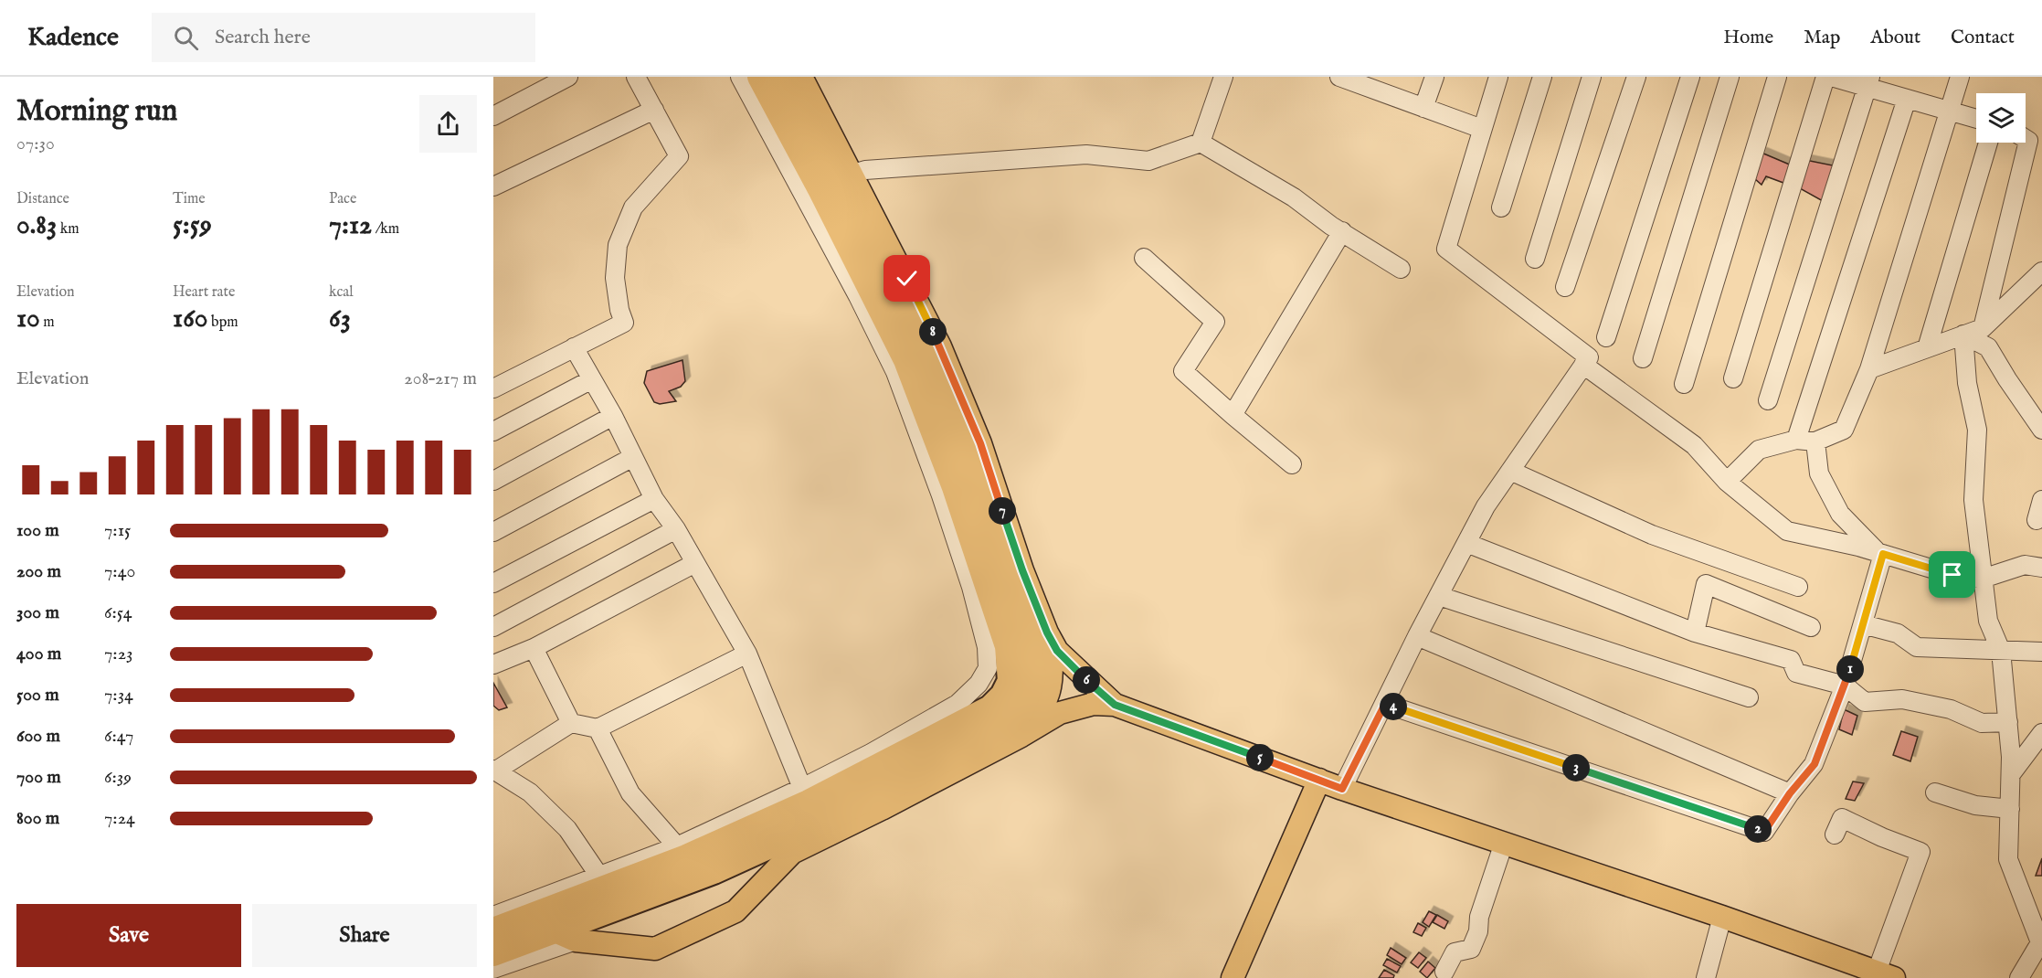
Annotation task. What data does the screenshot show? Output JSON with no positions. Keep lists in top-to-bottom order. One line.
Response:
{"page":{"header":"Kadence","search":"Search here","nav":["Home","Map","About","Contact"],"heading":["Morning run","07:30"],"stats":[["Distance","0.83 km"],["Time","5:59"],["Pace","7:12 /km"],["Elevation","10 m"],["Heart rate","160 bpm"],["kcal","63"]],"pins":["8","7","1","6","4","5","3","2"],"chart":["Elevation","208–217 m"],"list":[{"name":"100 m","note":"7:15"},{"name":"200 m","note":"7:40"},{"name":"300 m","note":"6:54"},{"name":"400 m","note":"7:23"},{"name":"500 m","note":"7:34"},{"name":"600 m","note":"6:47"},{"name":"700 m","note":"6:39"},{"name":"800 m","note":"7:24"}],"buttons":["Save","Share"]}}
